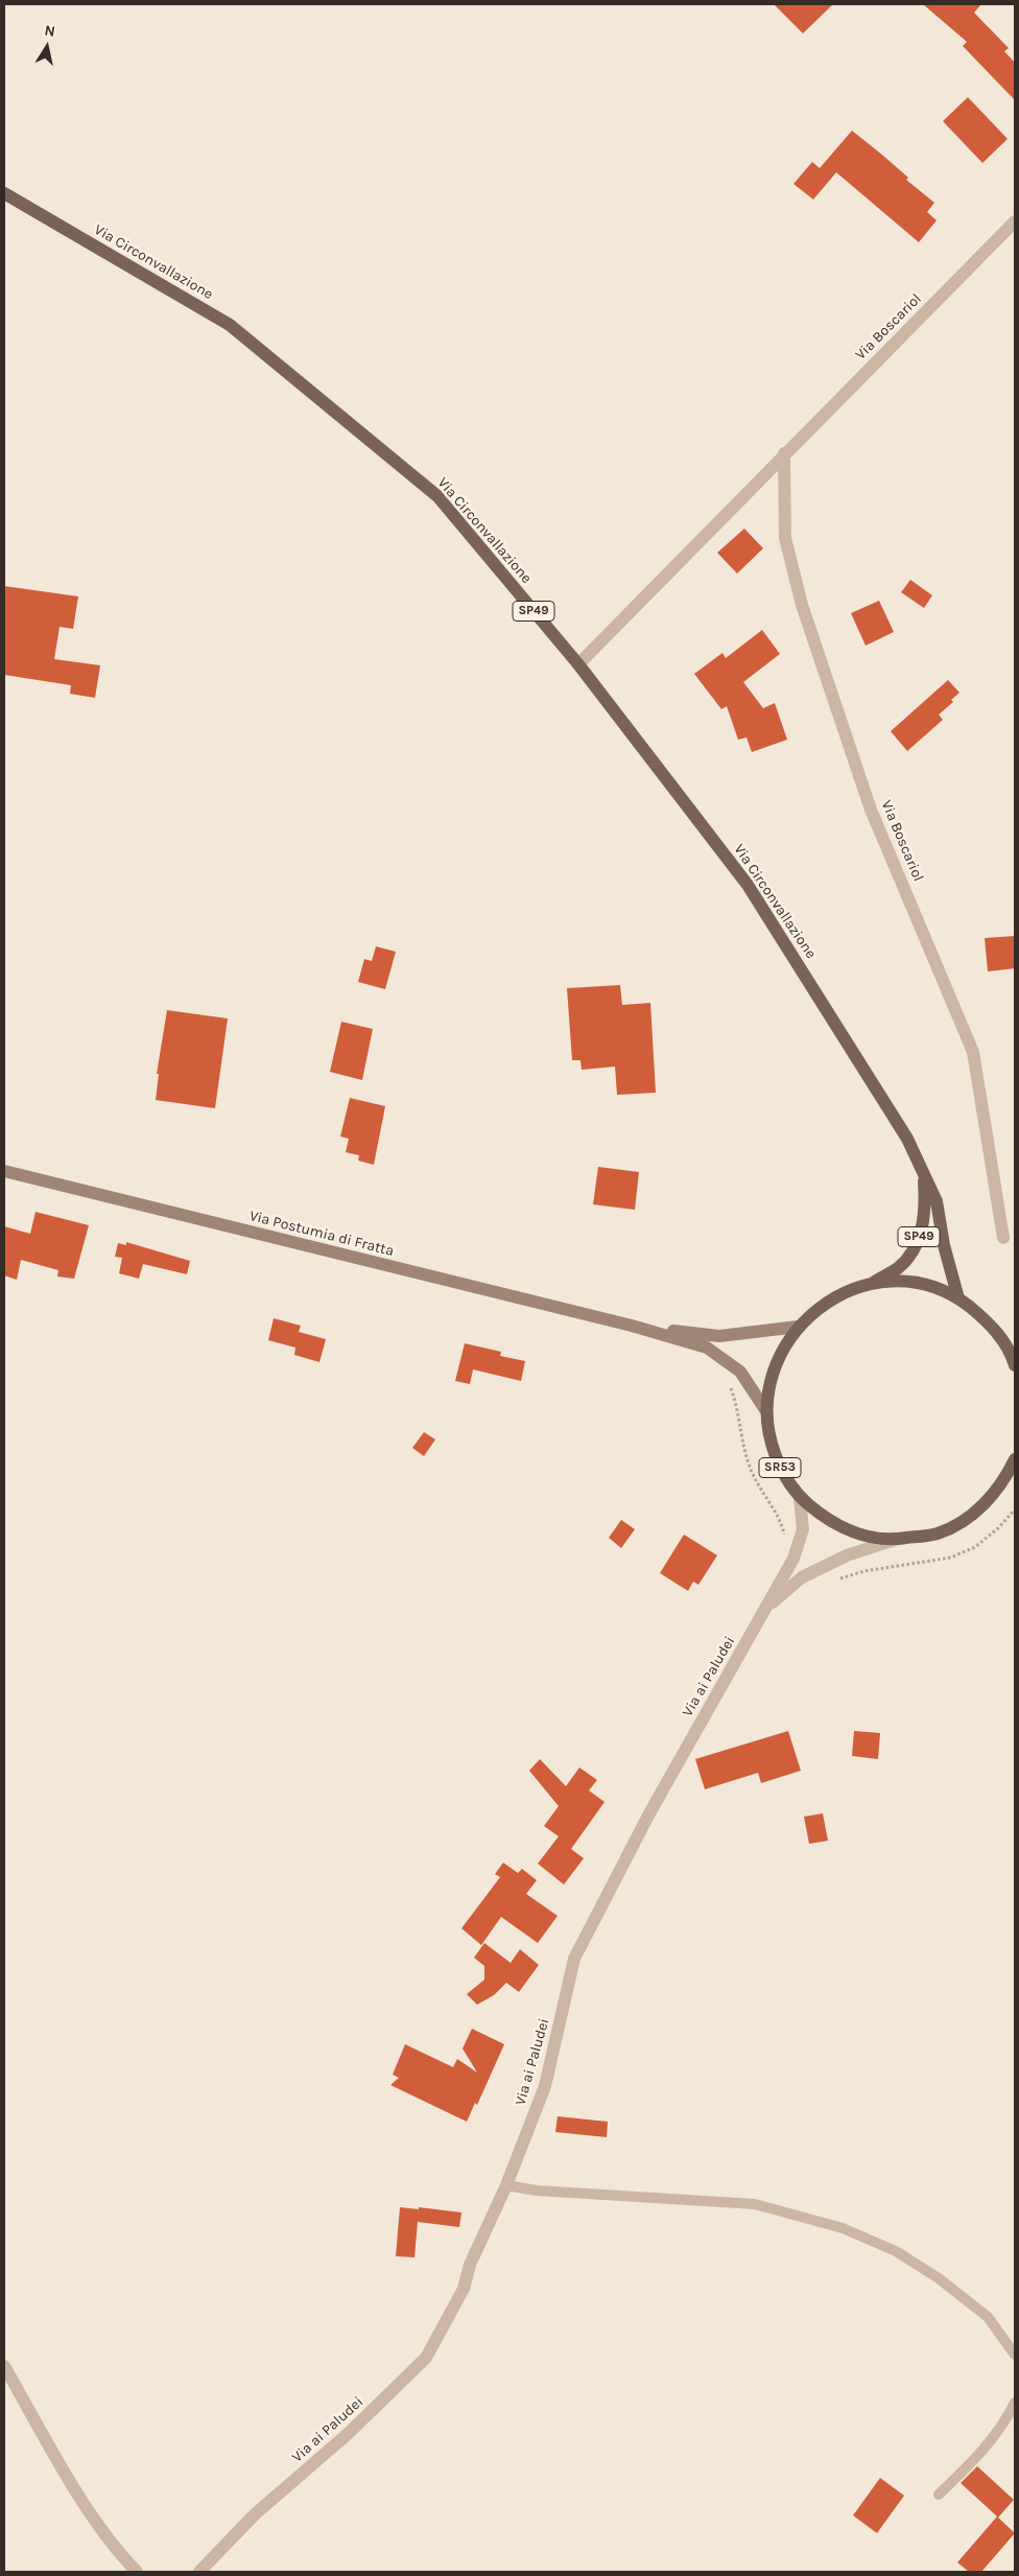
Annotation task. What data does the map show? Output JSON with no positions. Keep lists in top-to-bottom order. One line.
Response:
{"streets":{"main road":["Via Circonvallazione","SP49","Via Postumia di Fratta","SR53"],"street":["Via Boscariol","Via ai Paludei"]},"crossings":[["Via Circonvallazione","Via Boscariol"],["Via Circonvallazione","SR53"],["Via Postumia di Fratta","SR53"],["SR53","Via ai Paludei"]],"north":"top"}
